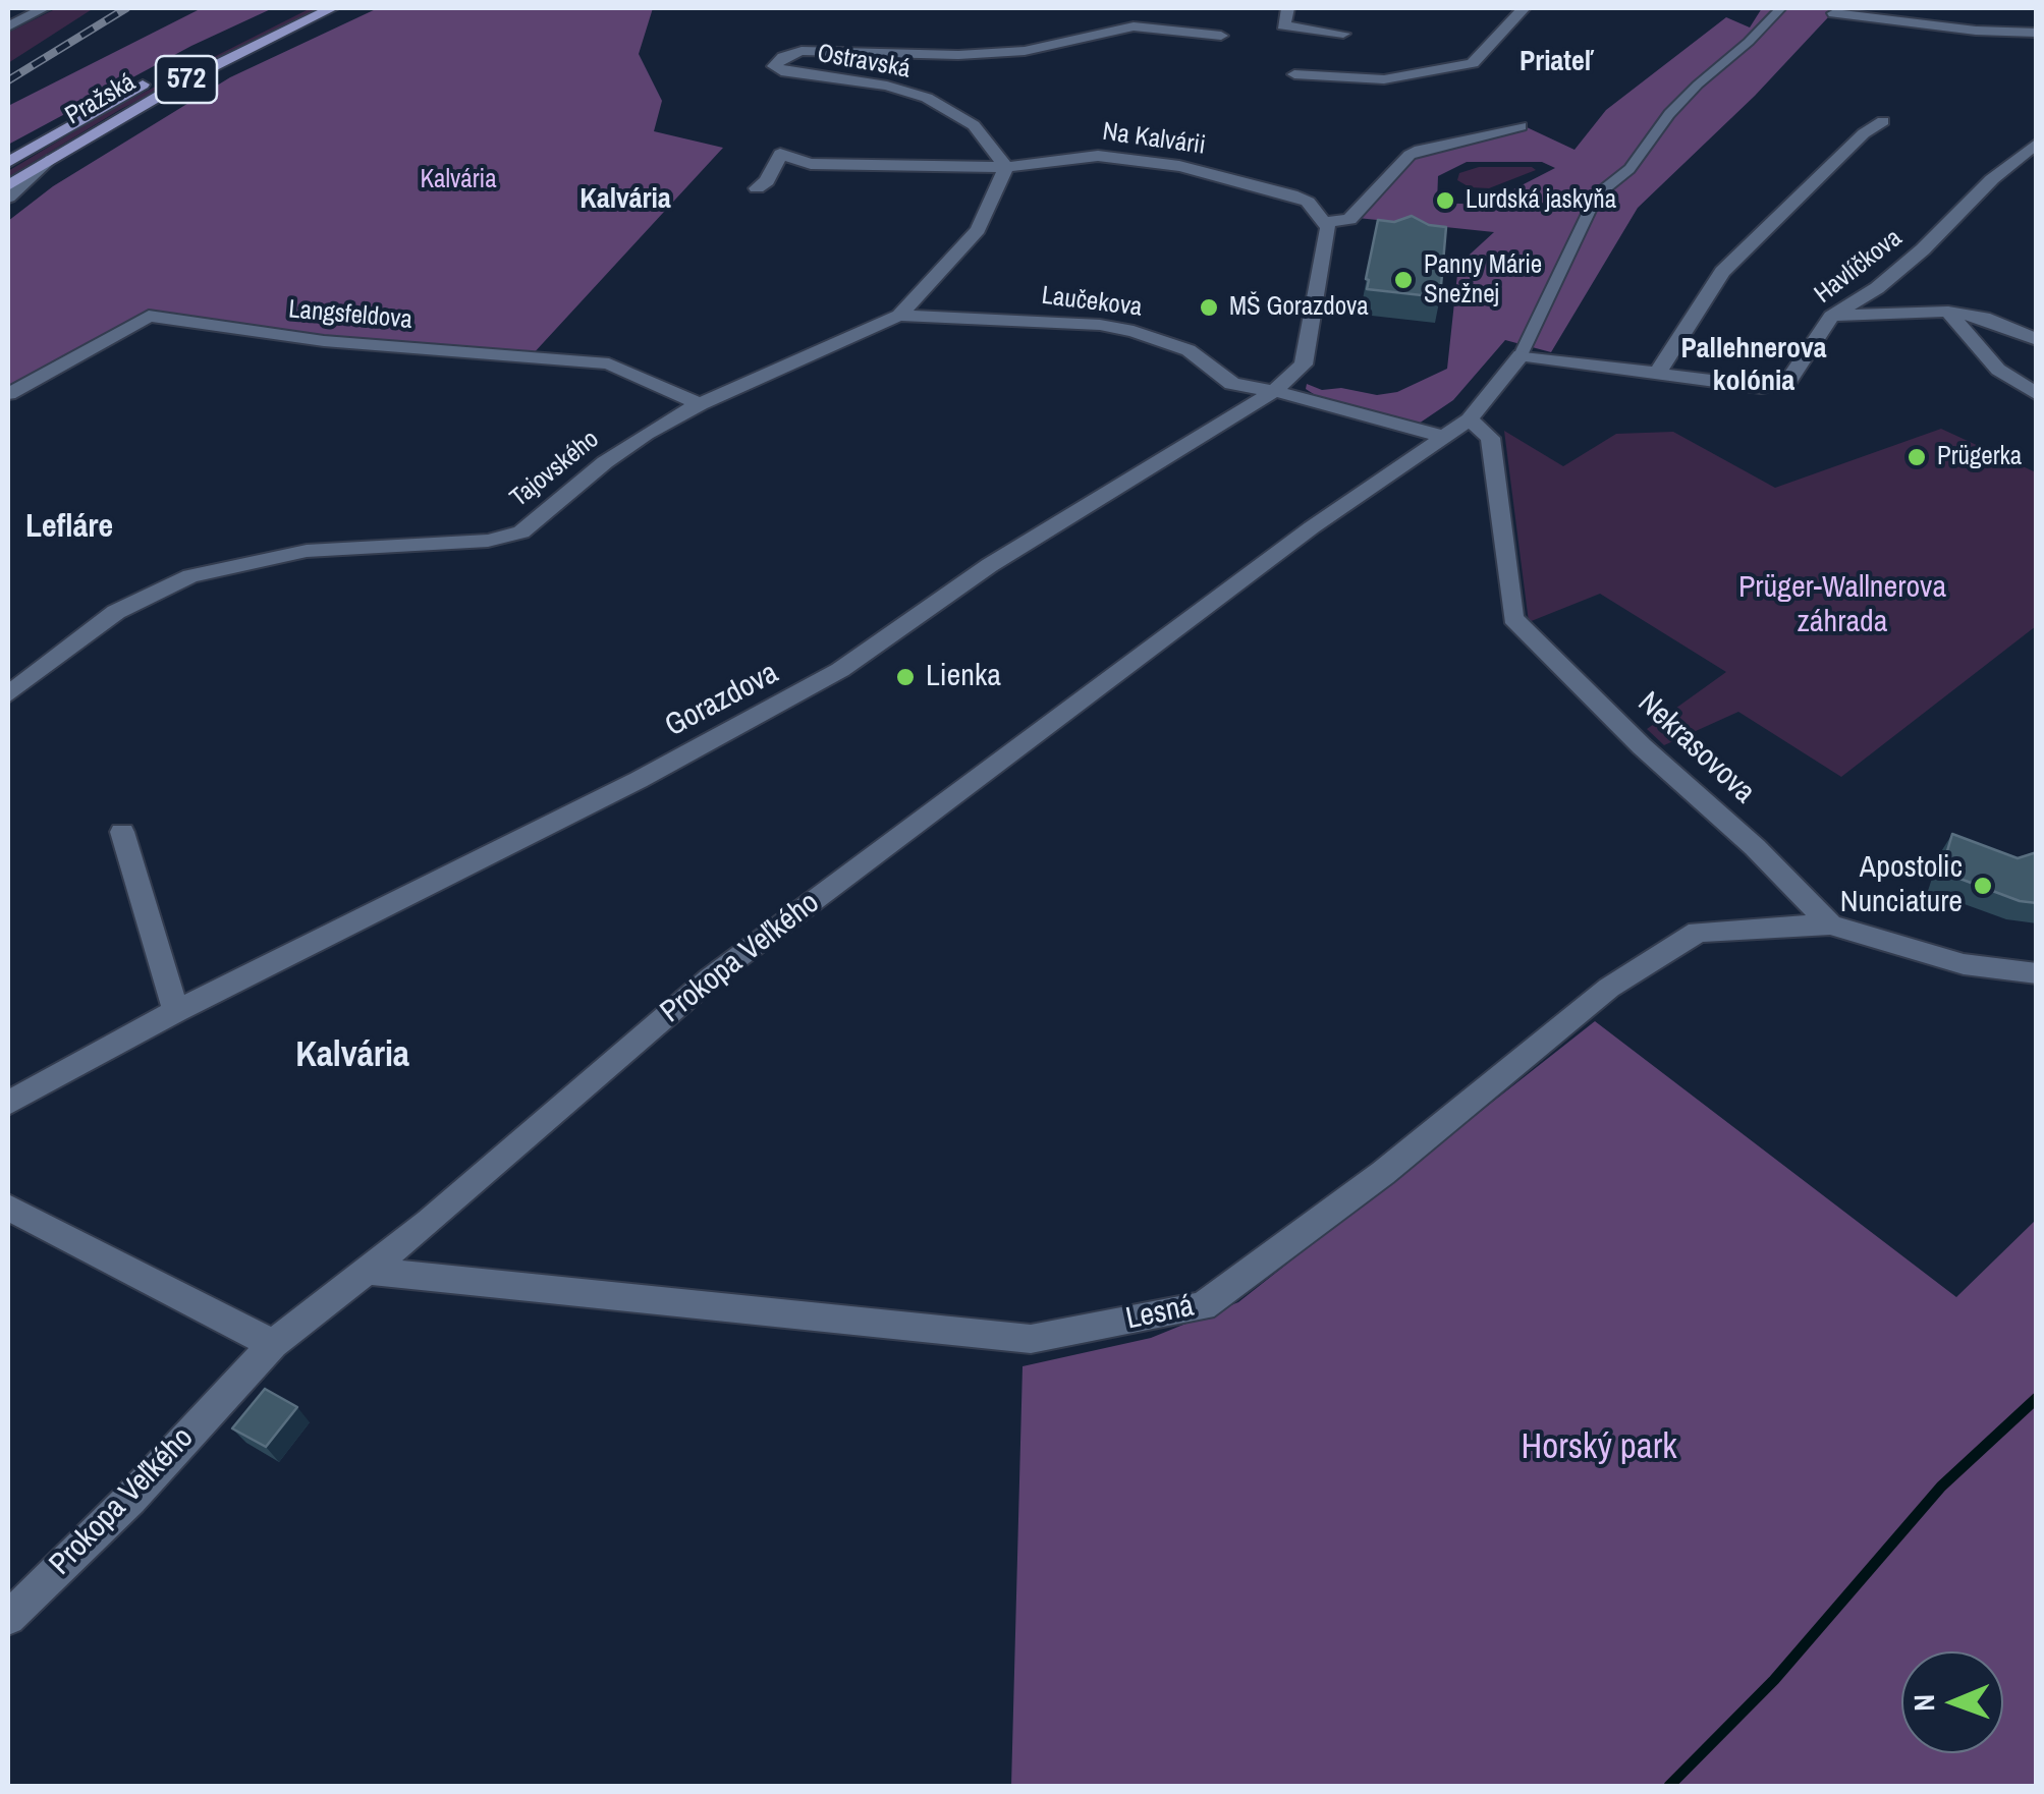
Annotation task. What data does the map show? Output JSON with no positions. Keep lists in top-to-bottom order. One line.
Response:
{"streets":{"main road":["572","Pražská"],"street":["Ostravská","Na Kalvárii","Havlíčkova","Laučekova","Langsfeldova","Tajovského","Gorazdova","Nekrasovova","Prokopa Veľkého","Lesná"]},"crossings":[["Ostravská","Na Kalvárii"],["Ostravská","Tajovského"],["Na Kalvárii","Tajovského"],["Na Kalvárii","Gorazdova"],["Havlíčkova","Prokopa Veľkého"],["Laučekova","Tajovského"],["Laučekova","Gorazdova"],["Laučekova","Prokopa Veľkého"],["Langsfeldova","Tajovského"],["Nekrasovova","Prokopa Veľkého"],["Nekrasovova","Lesná"],["Prokopa Veľkého","Lesná"]],"districts":["Priateľ","Kalvária","Pallehnerova kolónia","Lefláre","Kalvária"],"parks":["Kalvária","Prüger-Wallnerova záhrada","Horský park"],"places":["Lurdská jaskyňa","Panny Márie Snežnej","MŠ Gorazdova","Prügerka","Lienka","Apostolic Nunciature"],"north":"left"}
